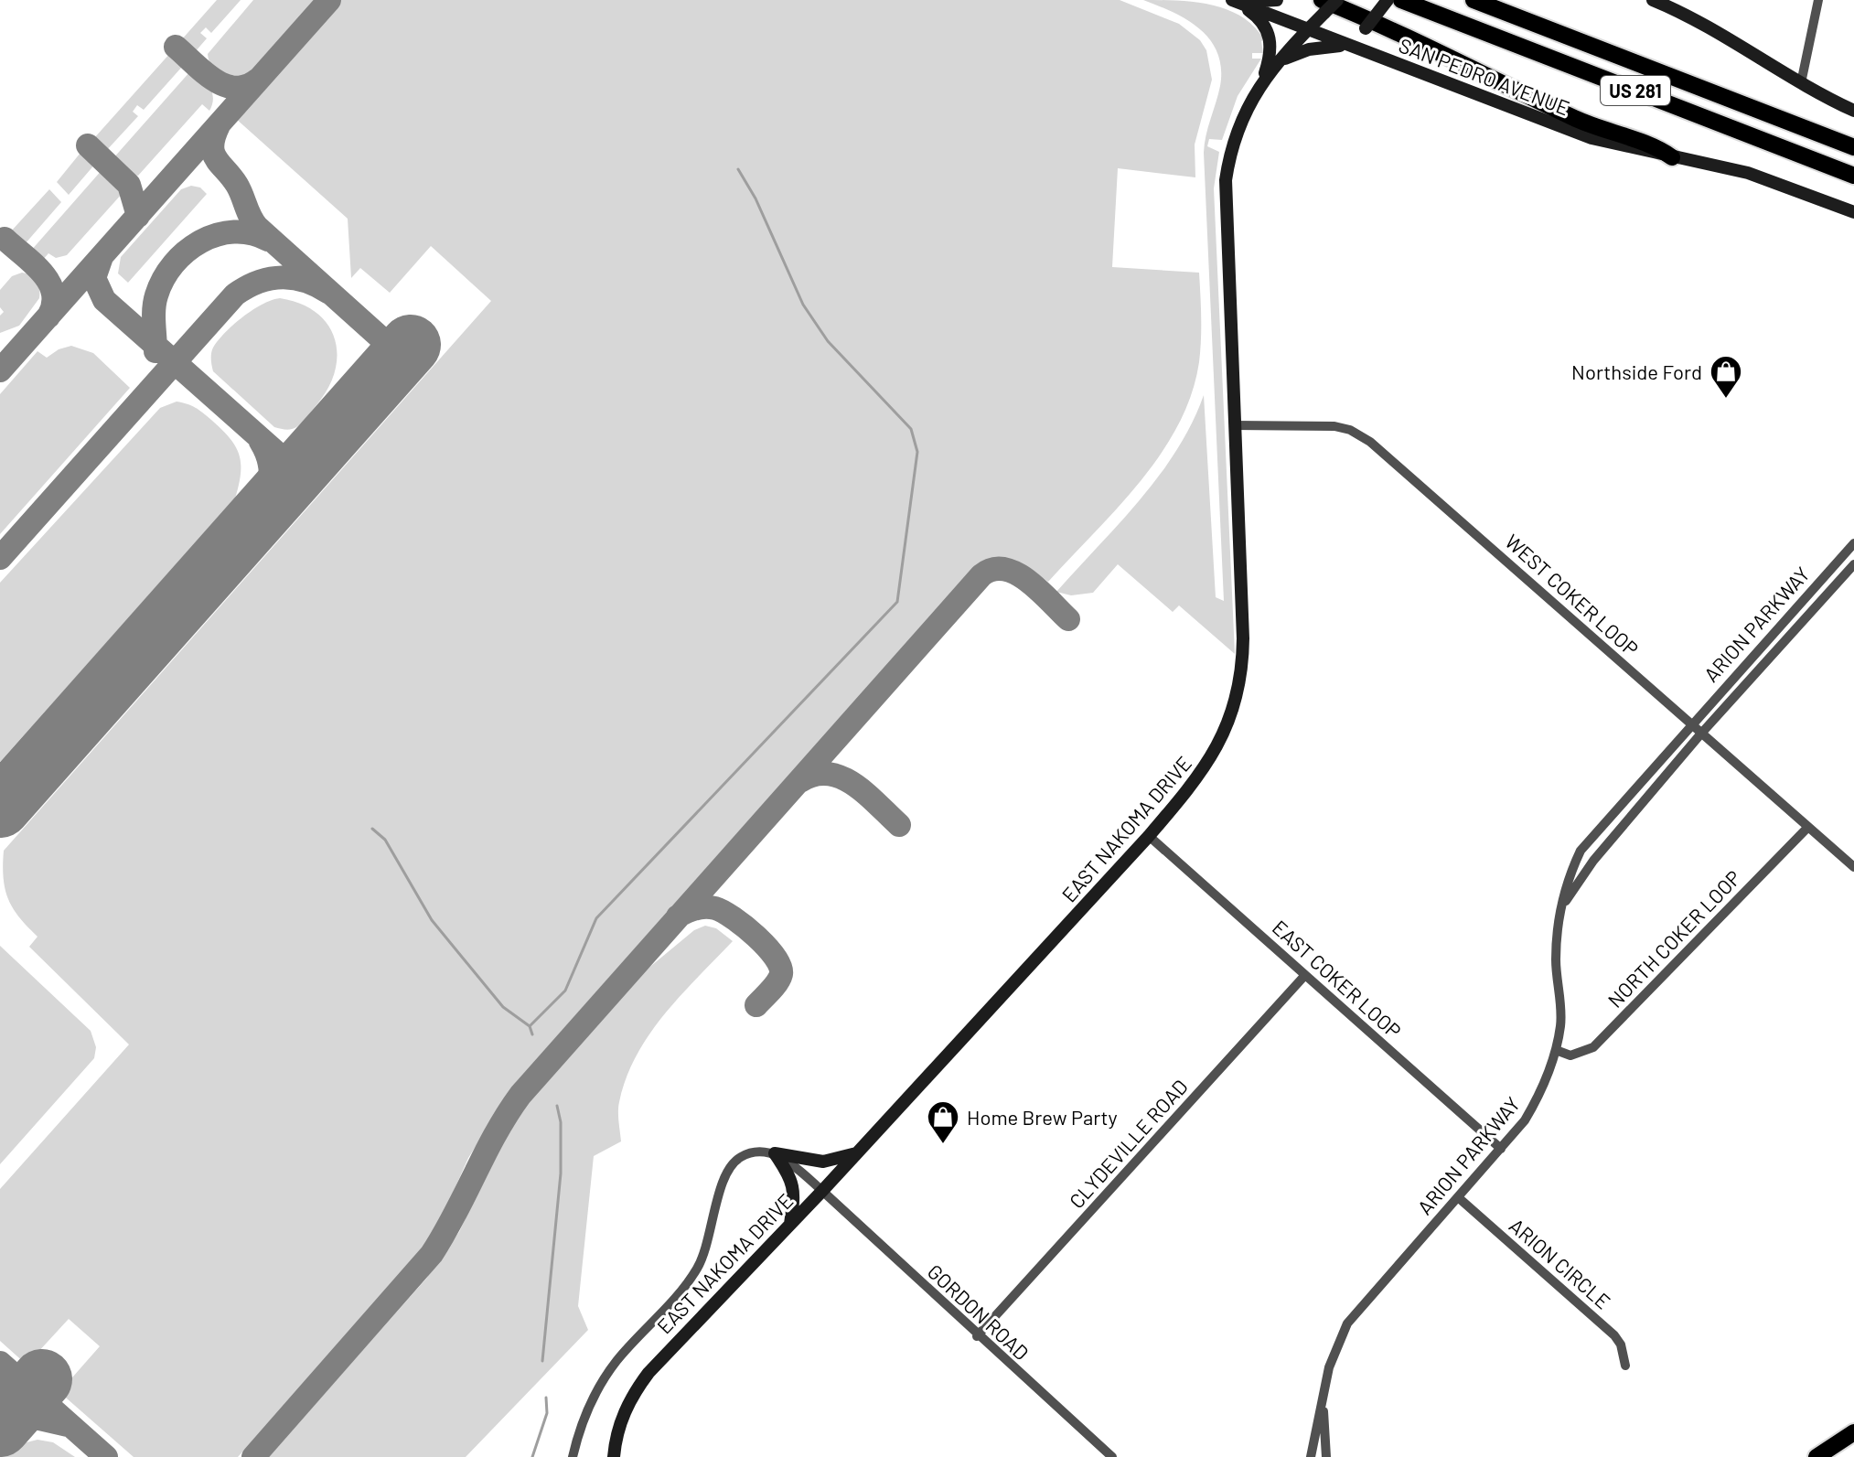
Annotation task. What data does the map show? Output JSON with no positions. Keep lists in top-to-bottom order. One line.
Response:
{"streets":{"highway":["US 281"],"main road":["SAN PEDRO AVENUE","EAST NAKOMA DRIVE"],"street":["WEST COKER LOOP","ARION PARKWAY","NORTH COKER LOOP","EAST COKER LOOP","CLYDEVILLE ROAD","ARION CIRCLE","GORDON ROAD"]},"crossings":[["SAN PEDRO AVENUE","EAST NAKOMA DRIVE"],["WEST COKER LOOP","ARION PARKWAY"],["WEST COKER LOOP","EAST NAKOMA DRIVE"],["WEST COKER LOOP","NORTH COKER LOOP"],["ARION PARKWAY","NORTH COKER LOOP"],["ARION PARKWAY","EAST COKER LOOP"],["ARION PARKWAY","ARION CIRCLE"],["EAST NAKOMA DRIVE","EAST COKER LOOP"],["EAST NAKOMA DRIVE","GORDON ROAD"],["EAST COKER LOOP","CLYDEVILLE ROAD"],["CLYDEVILLE ROAD","GORDON ROAD"]],"places":{"shop":["Northside Ford","Home Brew Party"]}}
